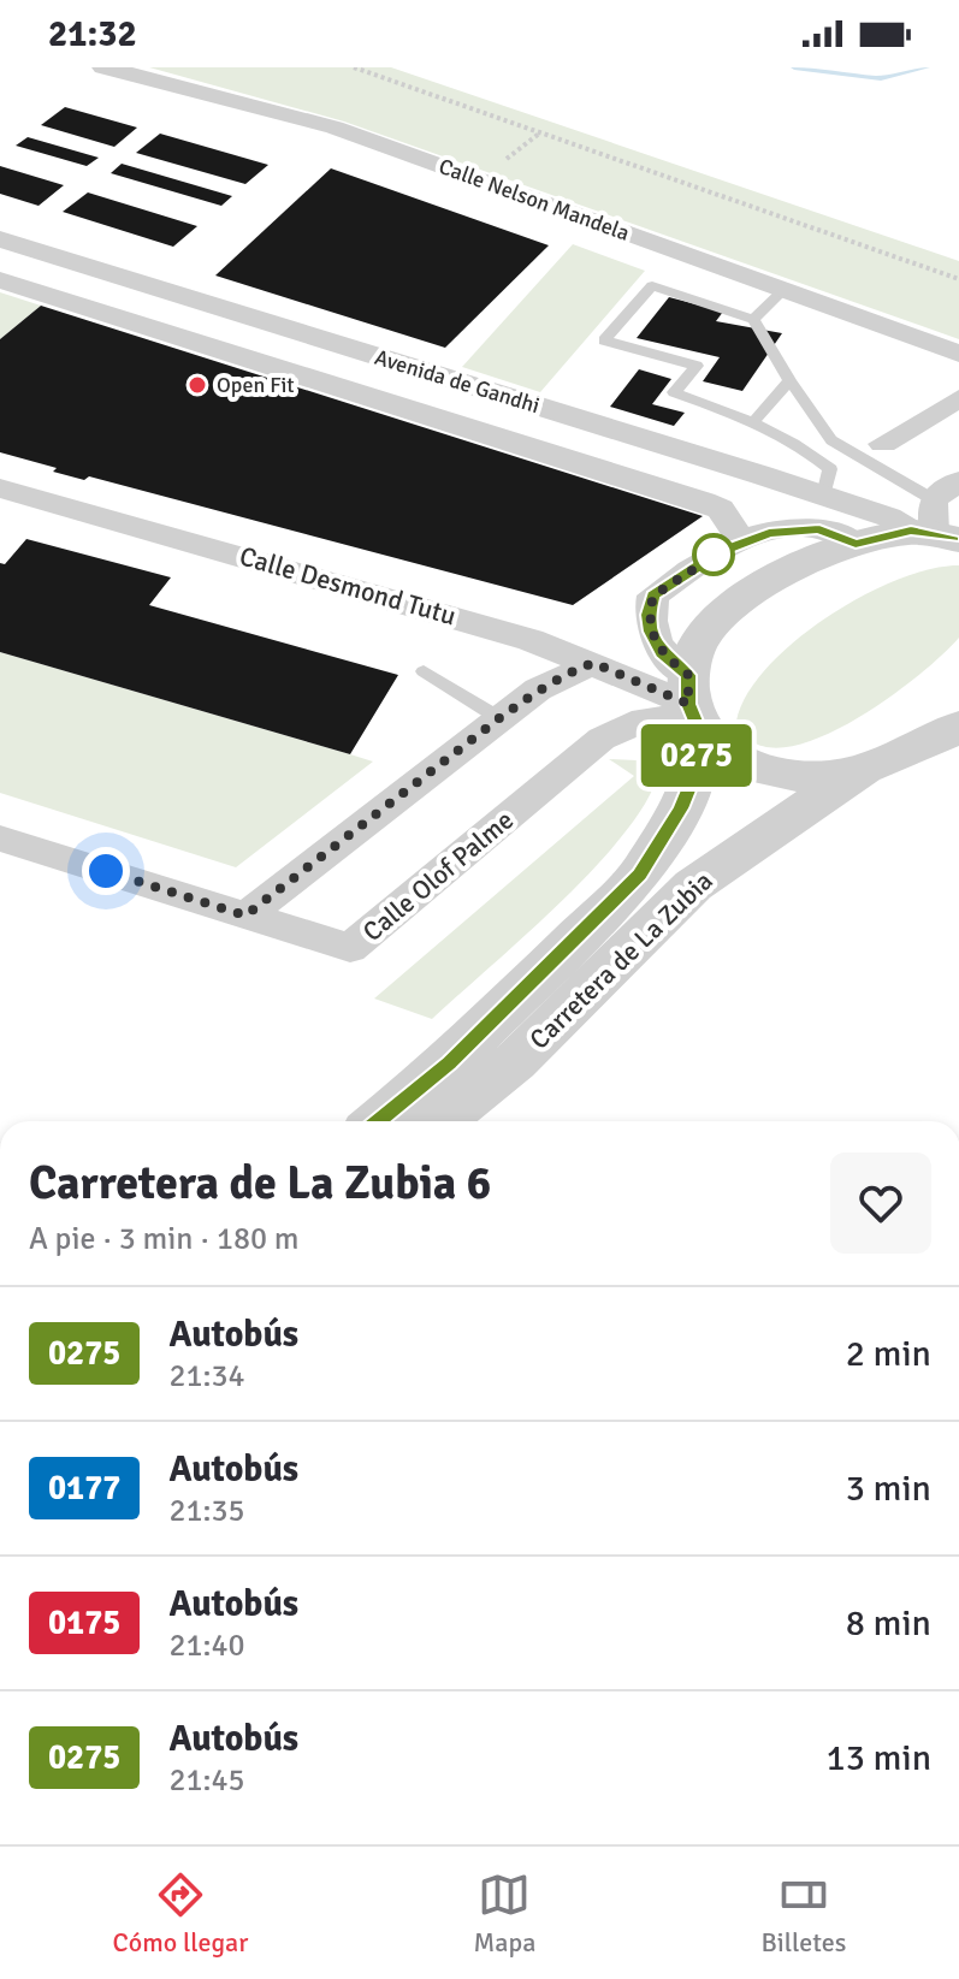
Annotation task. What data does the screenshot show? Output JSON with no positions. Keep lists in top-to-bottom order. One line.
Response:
{"streets":{"street":["Calle Nelson Mandela","Avenida de Gandhi","Calle Desmond Tutu","Calle Olof Palme","Carretera de La Zubia"]},"crossings":[["Avenida de Gandhi","Carretera de La Zubia"],["Calle Desmond Tutu","Calle Olof Palme"],["Calle Desmond Tutu","Carretera de La Zubia"],["Calle Olof Palme","Carretera de La Zubia"]],"places":["Open Fit"],"lines":["bus line 0275"],"page":{"status":"21:32","on_map":"0275","heading":["Carretera de La Zubia 6","A pie · 3 min · 180 m"],"list":[{"mark":"0275","name":"Autobús","note":"21:34","value":"2 min"},{"mark":"0177","name":"Autobús","note":"21:35","value":"3 min"},{"mark":"0175","name":"Autobús","note":"21:40","value":"8 min"},{"mark":"0275","name":"Autobús","note":"21:45","value":"13 min"}],"tabs":["Cómo llegar","Mapa","Billetes"]}}
